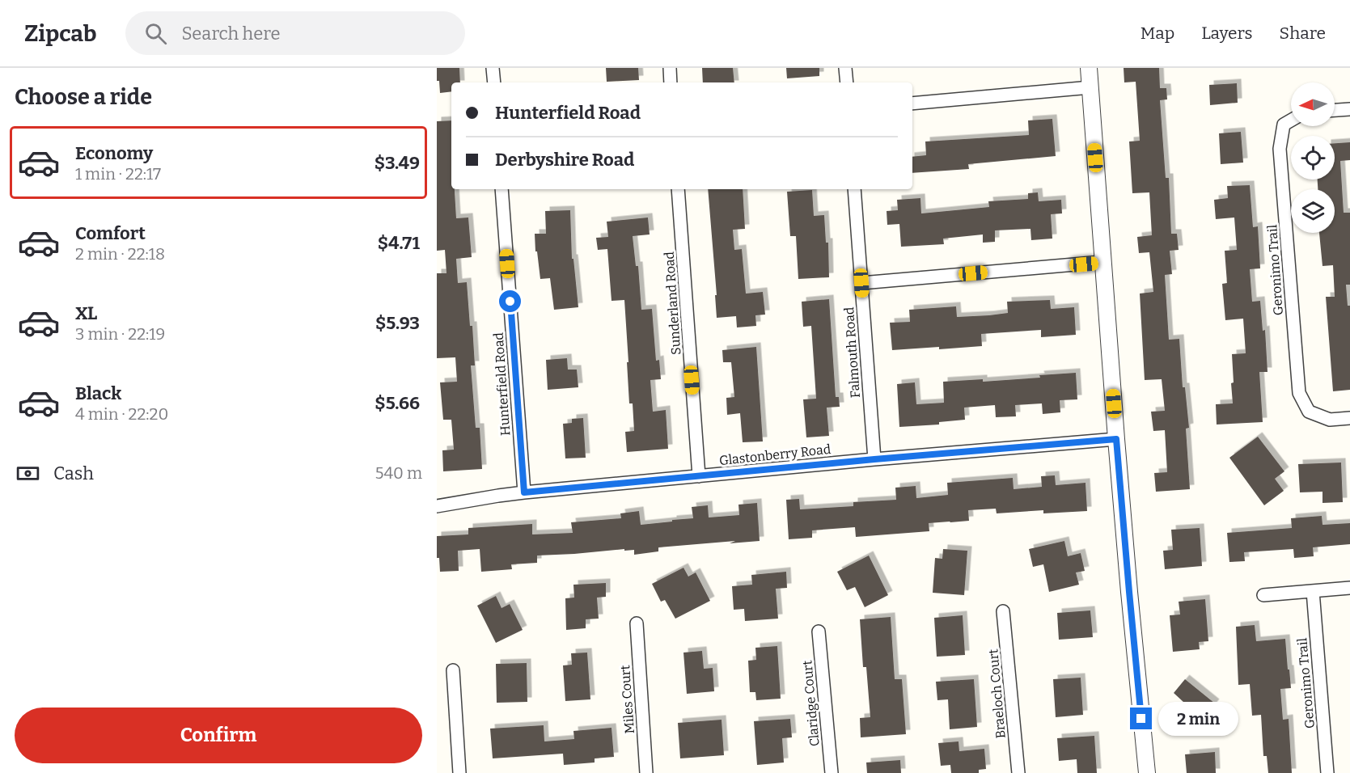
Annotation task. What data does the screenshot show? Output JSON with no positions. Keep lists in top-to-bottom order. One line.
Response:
{"streets":{"street":["Geronimo Trail","Sunderland Road","Falmouth Road","Hunterfield Road","Glastonberry Road","Braeloch Court","Miles Court","Claridge Court"]},"crossings":[["Sunderland Road","Glastonberry Road"],["Falmouth Road","Glastonberry Road"],["Hunterfield Road","Glastonberry Road"]],"north":"left","page":{"header":"Zipcab","search":"Search here","nav":["Map","Layers","Share"],"heading":"Choose a ride","banner":["Hunterfield Road","Derbyshire Road"],"list":[{"name":"Economy","note":"1 min · 22:17","value":"$3.49"},{"name":"Comfort","note":"2 min · 22:18","value":"$4.71"},{"name":"XL","note":"3 min · 22:19","value":"$5.93"},{"name":"Black","note":"4 min · 22:20","value":"$5.66"}],"pay":["Cash","540 m"],"buttons":"Confirm","bubble":"2 min"}}
